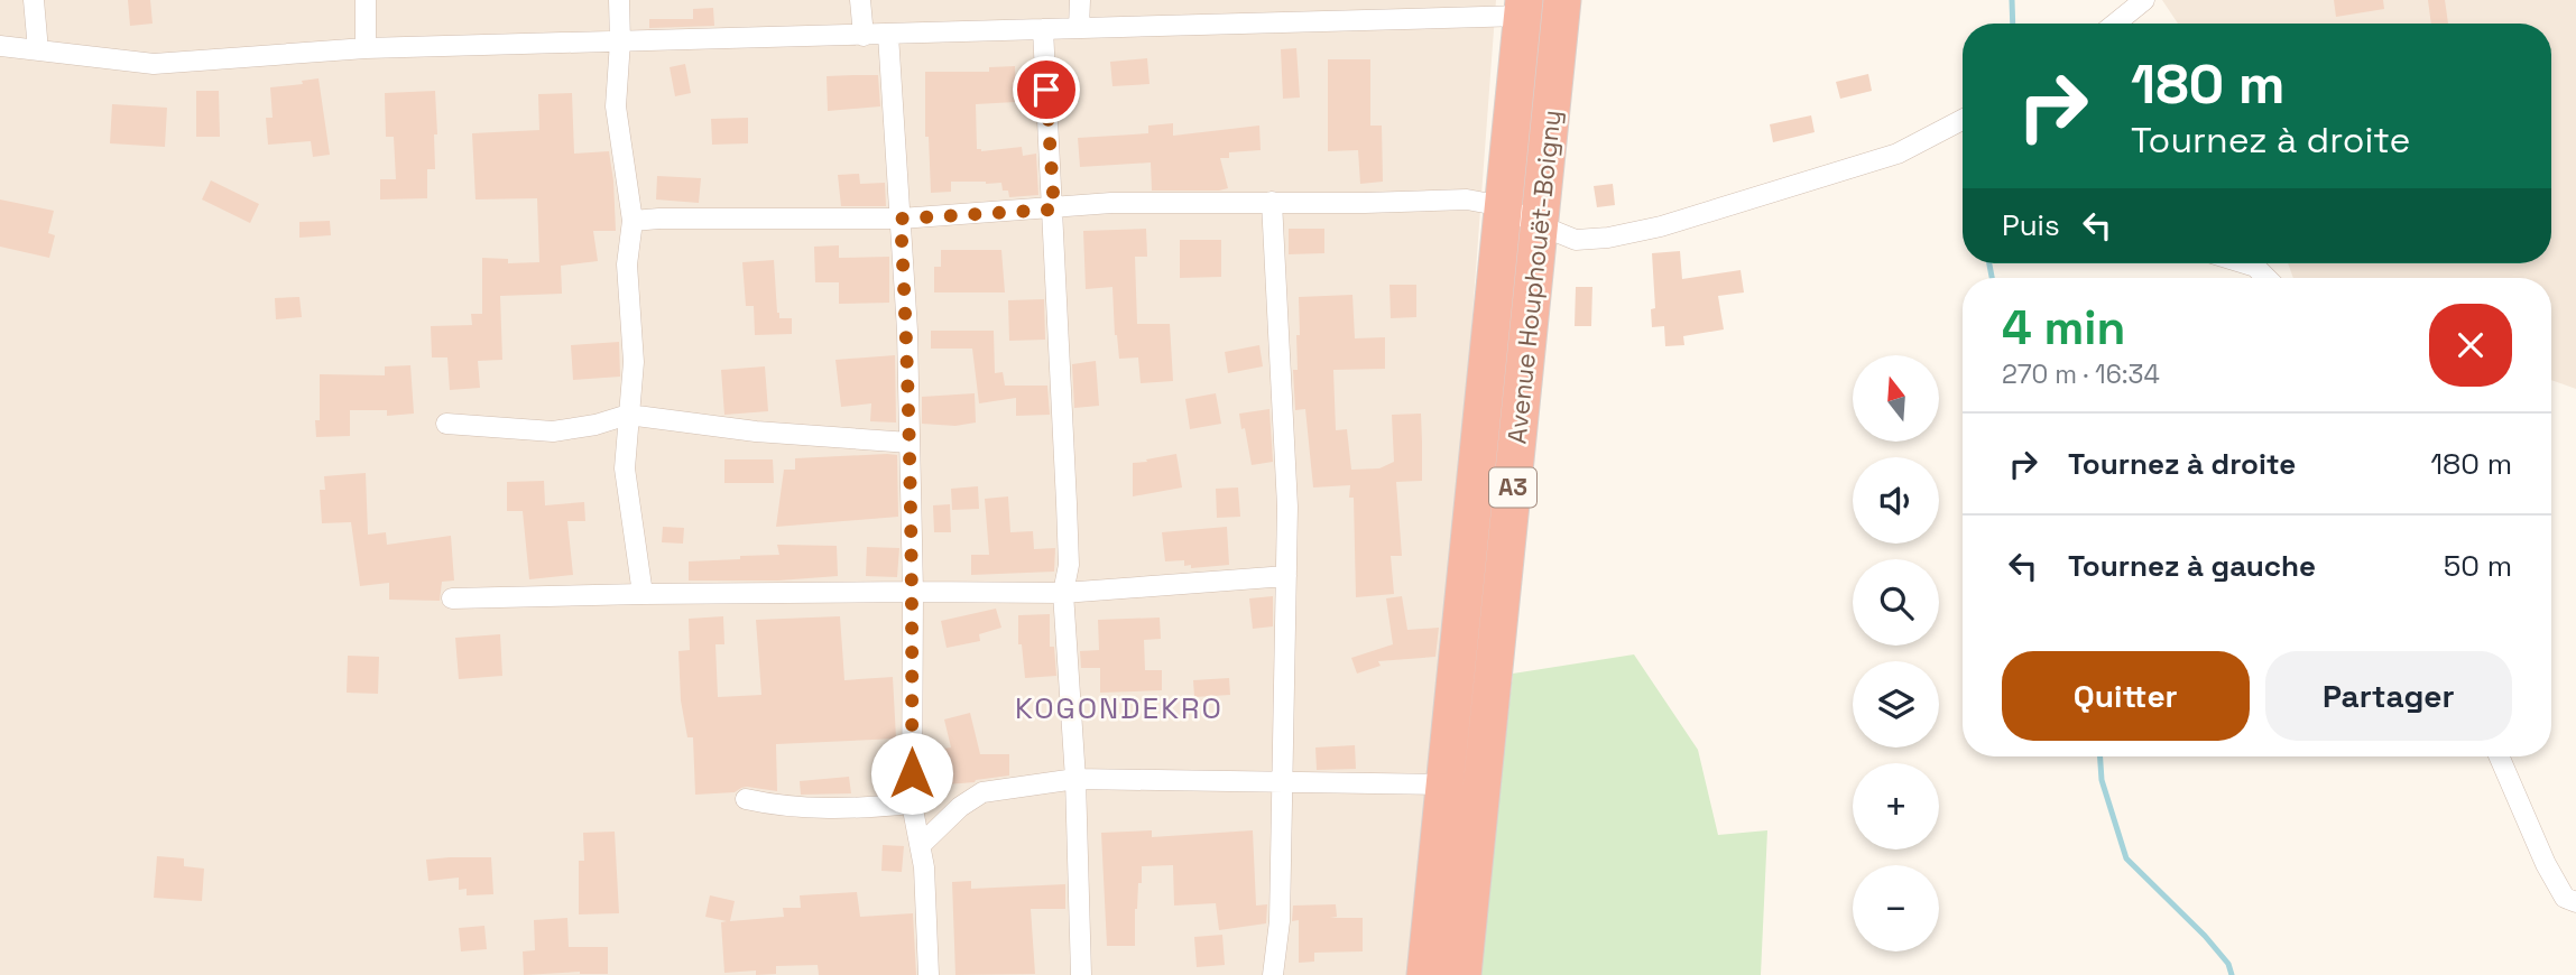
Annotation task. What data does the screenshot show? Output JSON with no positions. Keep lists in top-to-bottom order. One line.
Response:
{"streets":{"highway":["Avenue Houphouët-Boigny","A3"]},"districts":["KOGONDEKRO"],"north":"top","page":{"turn":["180 m","Tournez à droite"],"then":"Puis","heading":["4 min","270 m · 16:34"],"map_buttons":["+","−"],"list":[{"name":"Tournez à droite","value":"180 m"},{"name":"Tournez à gauche","value":"50 m"}],"buttons":["Quitter","Partager"]}}
